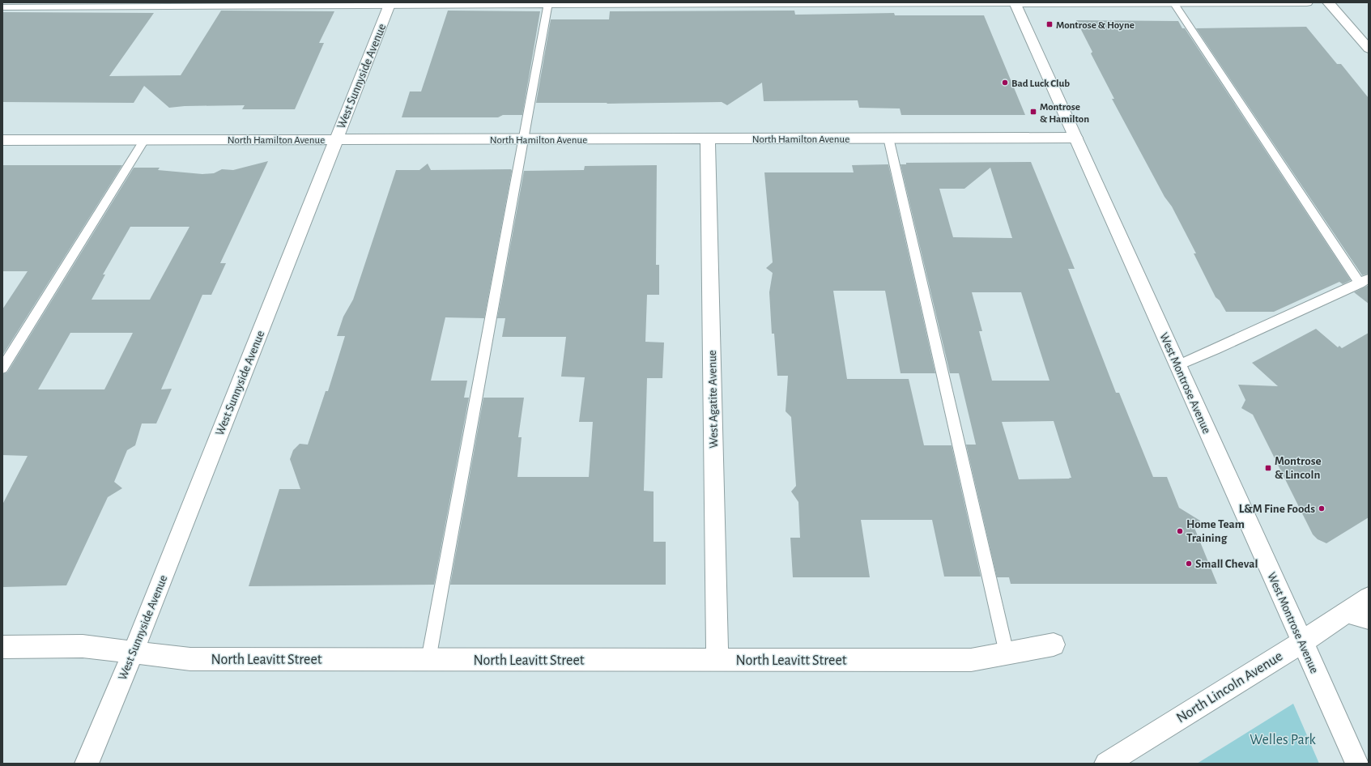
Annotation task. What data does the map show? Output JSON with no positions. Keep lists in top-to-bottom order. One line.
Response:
{"streets":{"street":["West Sunnyside Avenue","North Hamilton Avenue","West Montrose Avenue","West Agatite Avenue","North Leavitt Street","North Lincoln Avenue"]},"crossings":[["West Sunnyside Avenue","North Hamilton Avenue"],["West Sunnyside Avenue","North Leavitt Street"],["North Hamilton Avenue","West Montrose Avenue"],["North Hamilton Avenue","West Agatite Avenue"],["West Montrose Avenue","North Lincoln Avenue"],["West Agatite Avenue","North Leavitt Street"]],"parks":["Welles Park"],"places":{"transit":["Montrose & Hoyne","Montrose & Hamilton","Montrose & Lincoln"],"other":["Bad Luck Club","L&M Fine Foods","Home Team Training","Small Cheval"]}}
